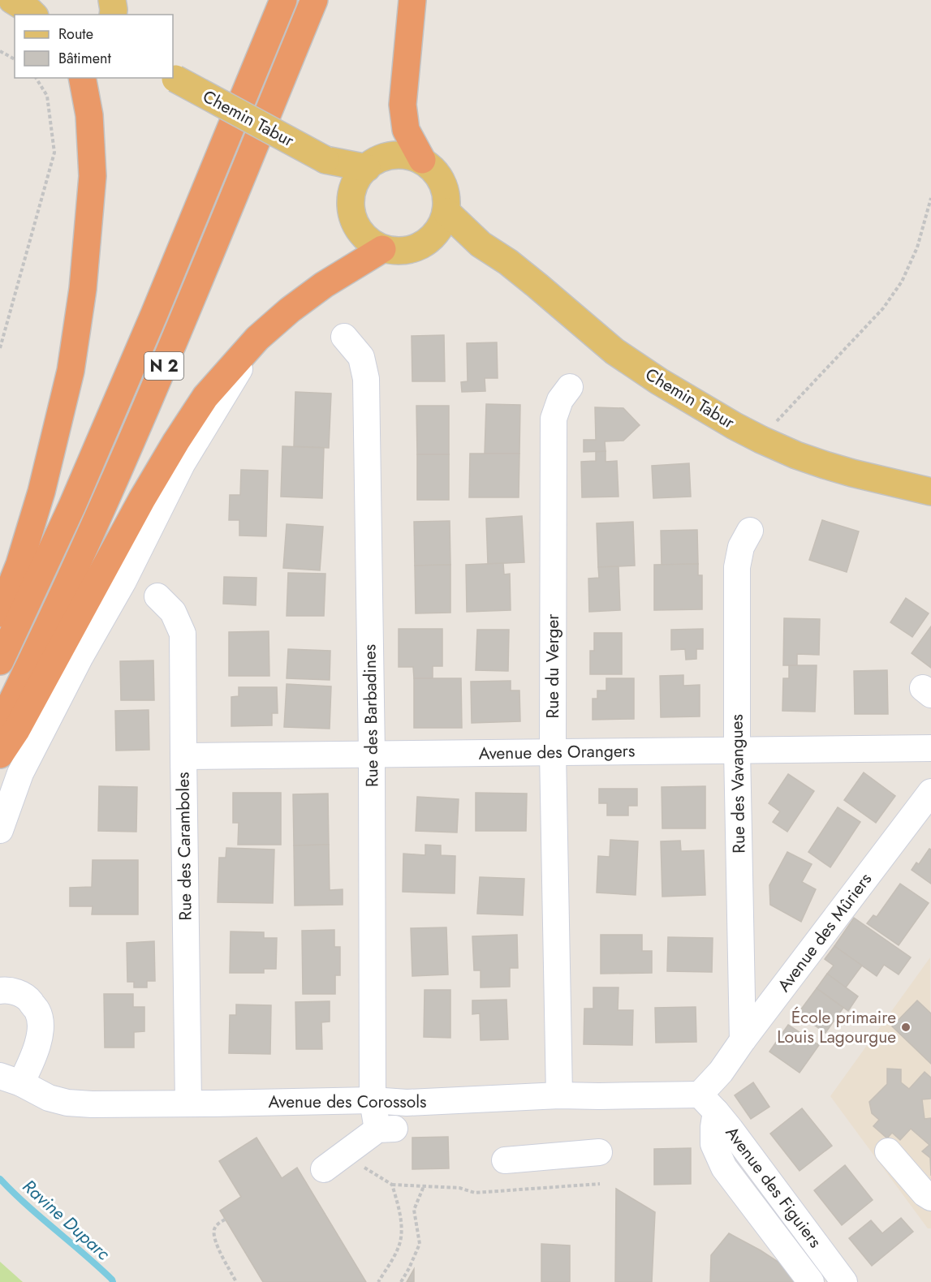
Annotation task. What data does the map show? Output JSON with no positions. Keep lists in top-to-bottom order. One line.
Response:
{"streets":{"highway":["N 2"],"main road":["Chemin Tabur"],"street":["Rue du Verger","Rue des Barbadines","Avenue des Orangers","Rue des Vavangues","Rue des Caramboles","Avenue des Mûriers","Avenue des Corossols","Avenue des Figuiers"]},"crossings":[["Rue du Verger","Avenue des Orangers"],["Rue du Verger","Avenue des Corossols"],["Rue des Barbadines","Avenue des Orangers"],["Rue des Barbadines","Avenue des Corossols"],["Avenue des Orangers","Rue des Vavangues"],["Avenue des Orangers","Rue des Caramboles"],["Rue des Vavangues","Avenue des Mûriers"],["Rue des Caramboles","Avenue des Corossols"],["Avenue des Mûriers","Avenue des Corossols"],["Avenue des Mûriers","Avenue des Figuiers"],["Avenue des Corossols","Avenue des Figuiers"]],"water":["Ravine Duparc"],"places":["École primaire Louis Lagourgue"],"legend":["Route","Bâtiment"]}
